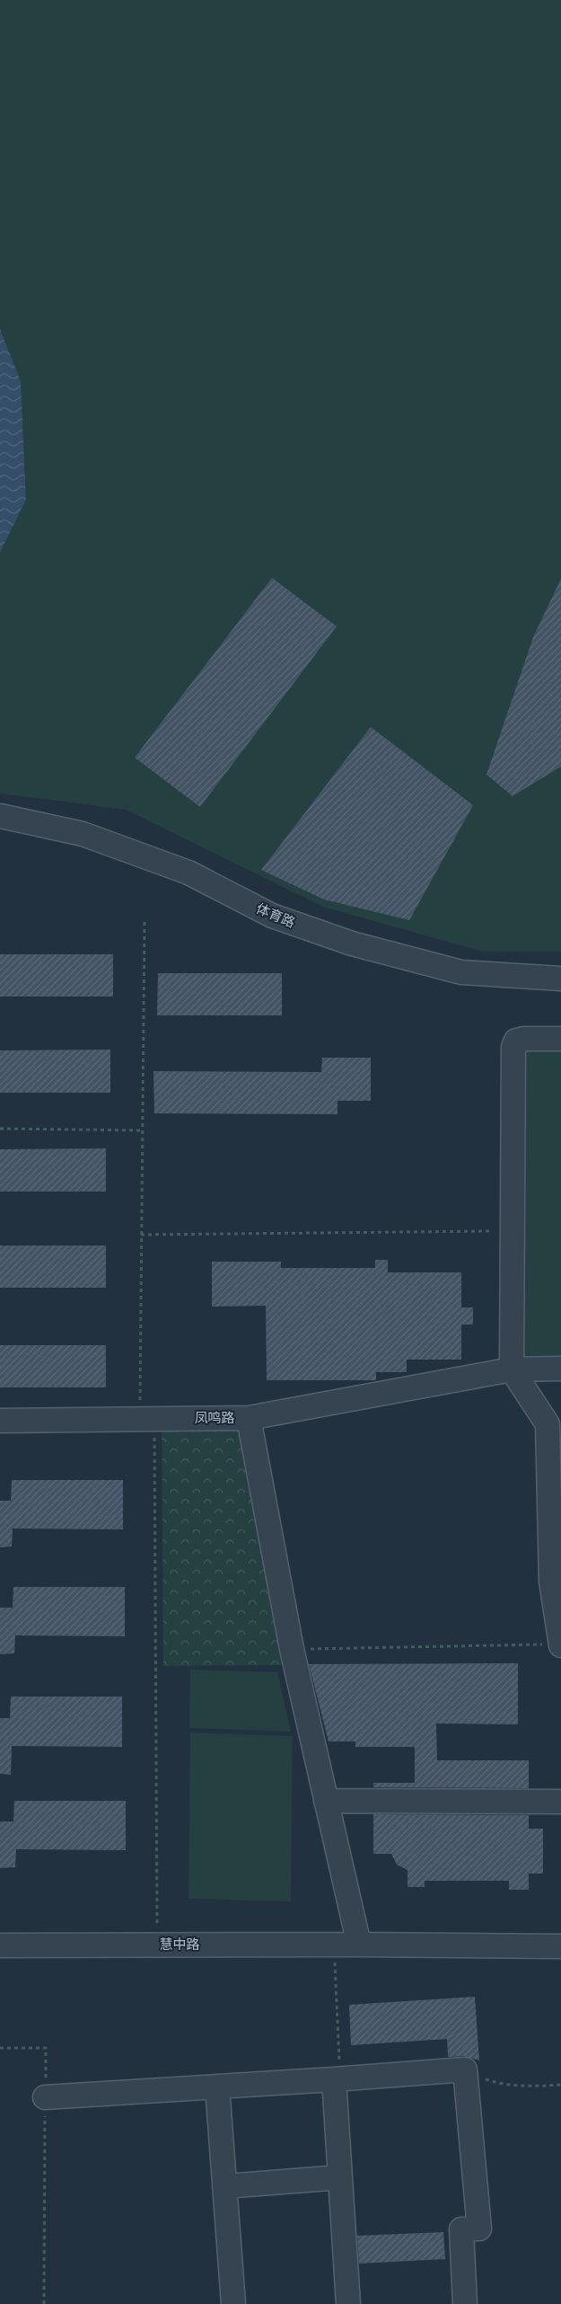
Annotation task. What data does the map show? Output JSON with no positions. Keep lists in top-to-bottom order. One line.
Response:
{"streets":{"street":["体育路","凤鸣路","慧中路"]}}
